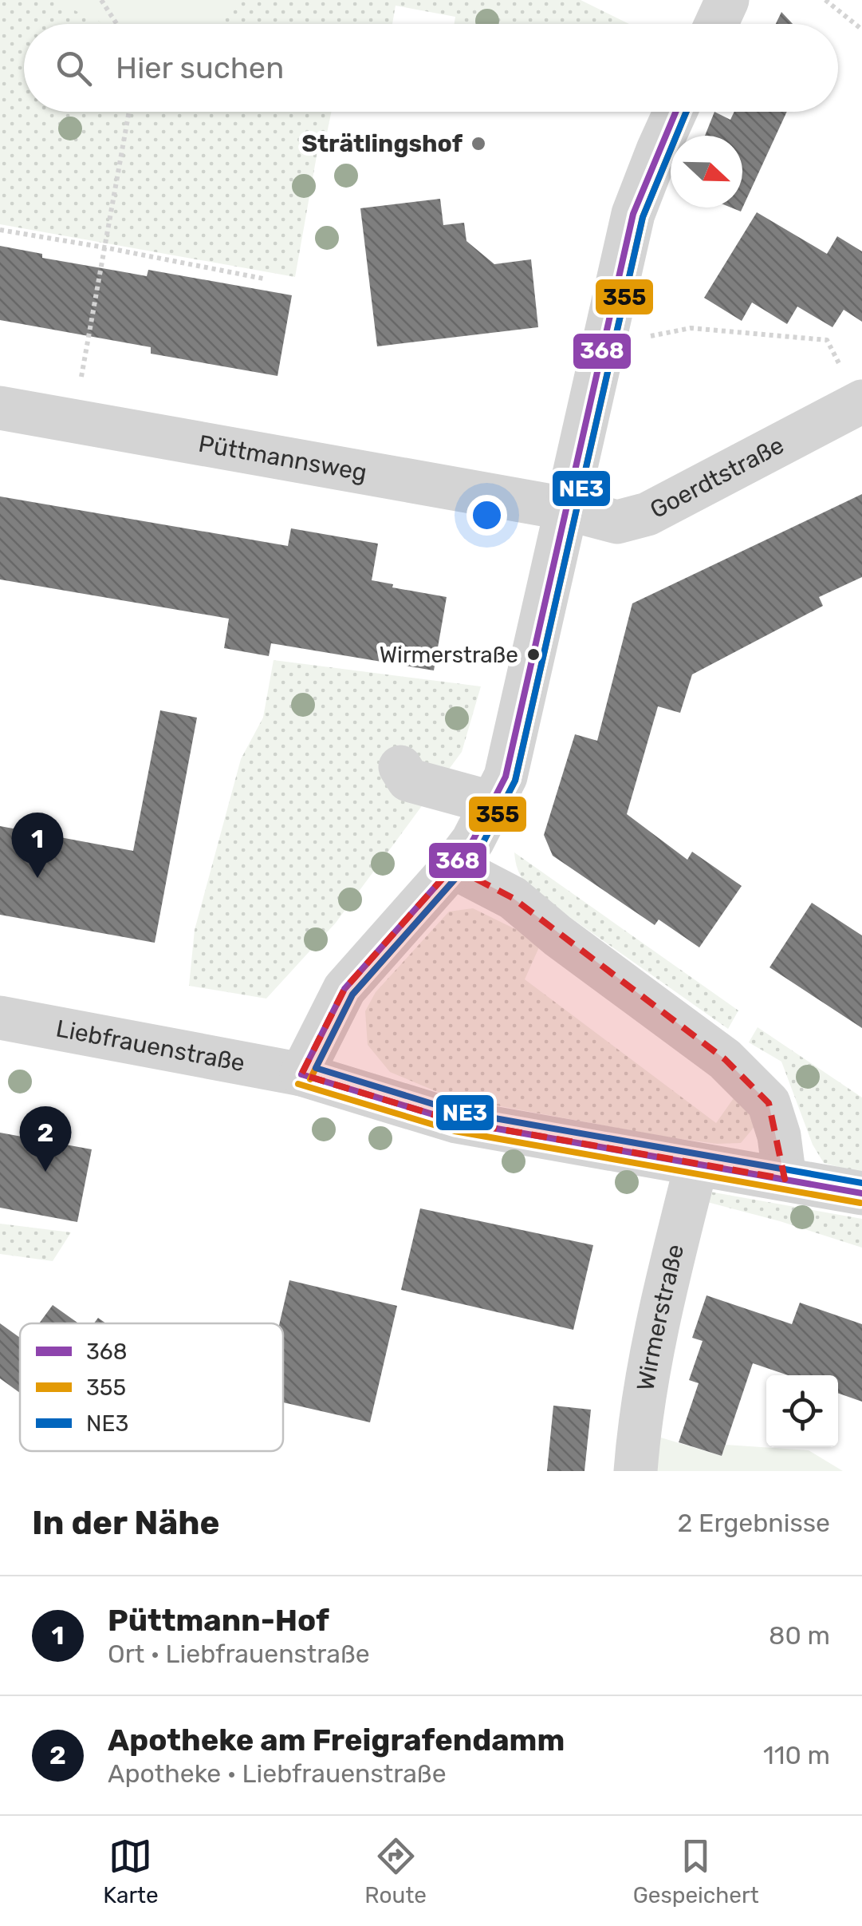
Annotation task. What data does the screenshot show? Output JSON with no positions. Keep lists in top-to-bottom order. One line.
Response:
{"streets":{"street":["Püttmannsweg","Goerdtstraße","Liebfrauenstraße","Wirmerstraße"]},"crossings":[["Püttmannsweg","Goerdtstraße"]],"places":["Strätlingshof","Wirmerstraße"],"lines":["transit line 368","transit line 355","transit line NE3"],"legend":["368","355","NE3"],"north":"right","page":{"search":"Hier suchen","pins":["1","2"],"heading":["In der Nähe","2 Ergebnisse"],"list":[{"mark":"1","name":"Püttmann-Hof","note":"Ort · Liebfrauenstraße","value":"80 m"},{"mark":"2","name":"Apotheke am Freigrafendamm","note":"Apotheke · Liebfrauenstraße","value":"110 m"}],"nav":["Karte","Route","Gespeichert"]}}
